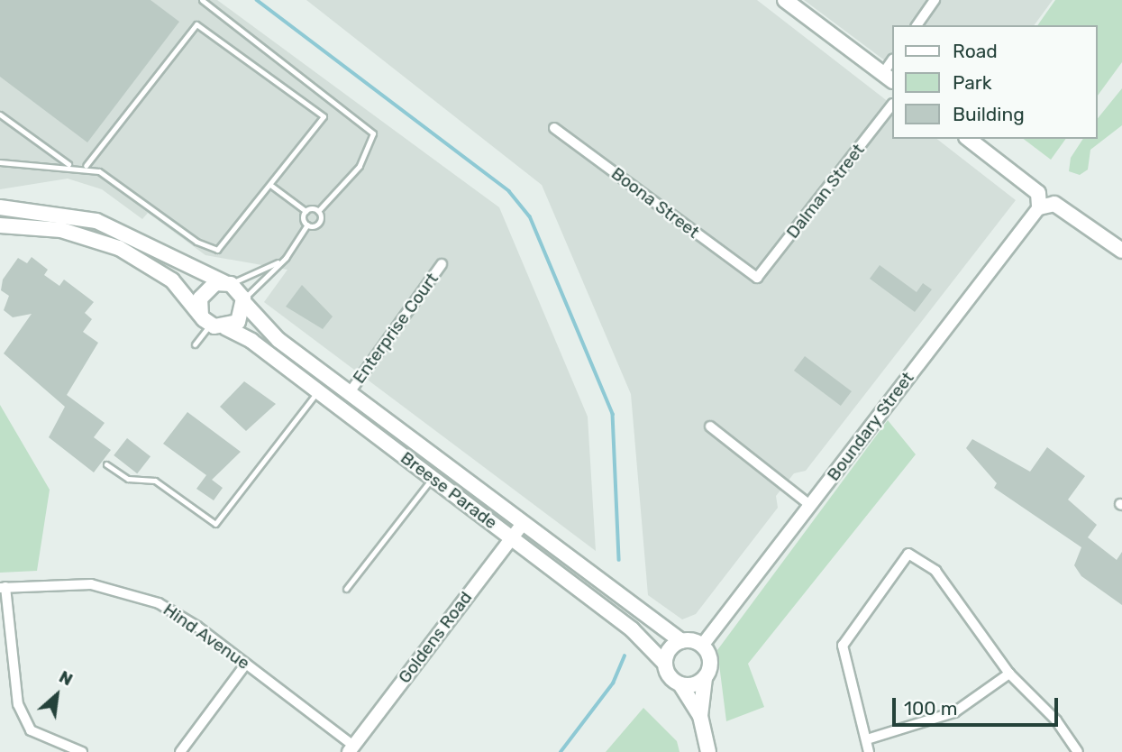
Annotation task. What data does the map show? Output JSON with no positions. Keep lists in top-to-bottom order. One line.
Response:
{"streets":{"main road":["Breese Parade"],"street":["Dalman Street","Boona Street","Enterprise Court","Boundary Street","Hind Avenue","Goldens Road"]},"crossings":[["Dalman Street","Boona Street"],["Enterprise Court","Breese Parade"],["Boundary Street","Breese Parade"],["Breese Parade","Goldens Road"],["Hind Avenue","Goldens Road"]],"legend":["Road","Park","Building"],"scale_bar":"100 m","north":"top right"}
